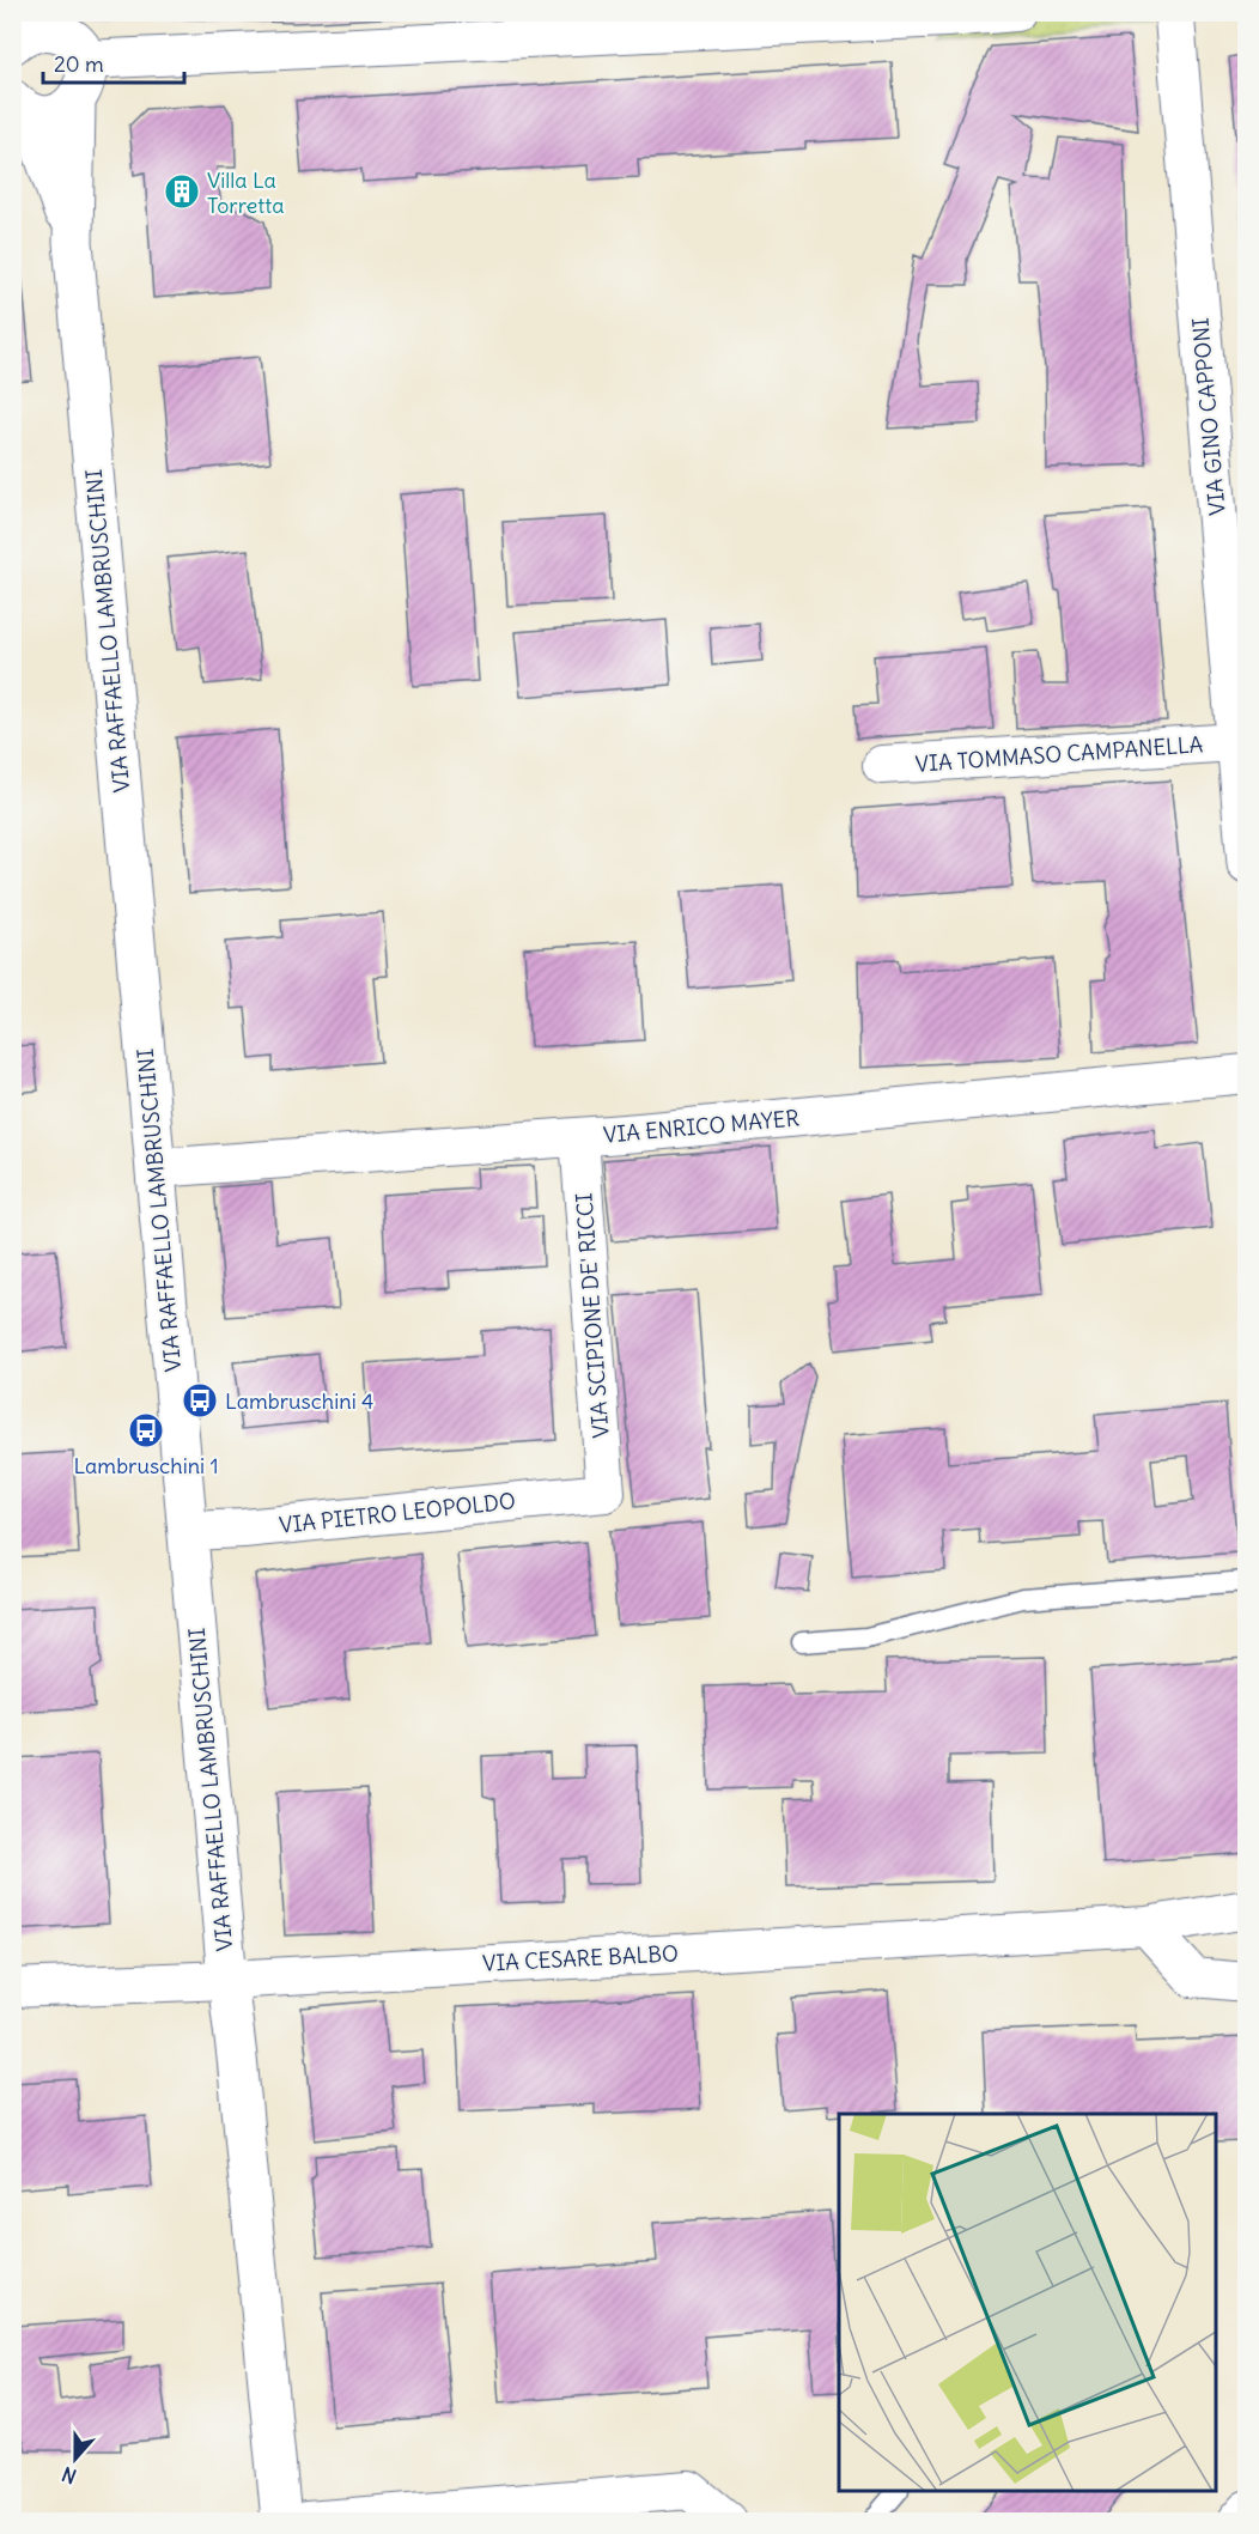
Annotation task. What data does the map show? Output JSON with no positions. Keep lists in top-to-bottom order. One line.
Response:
{"streets":{"main road":["VIA GINO CAPPONI","VIA RAFFAELLO LAMBRUSCHINI"],"street":["VIA TOMMASO CAMPANELLA","VIA ENRICO MAYER","VIA SCIPIONE DE' RICCI","VIA PIETRO LEOPOLDO","VIA CESARE BALBO"]},"crossings":[["VIA GINO CAPPONI","VIA TOMMASO CAMPANELLA"],["VIA RAFFAELLO LAMBRUSCHINI","VIA ENRICO MAYER"],["VIA RAFFAELLO LAMBRUSCHINI","VIA PIETRO LEOPOLDO"],["VIA RAFFAELLO LAMBRUSCHINI","VIA CESARE BALBO"],["VIA ENRICO MAYER","VIA SCIPIONE DE' RICCI"],["VIA SCIPIONE DE' RICCI","VIA PIETRO LEOPOLDO"]],"places":{"building":["Villa La Torretta"],"bus stop":["Lambruschini 4","Lambruschini 1"]},"scale_bar":"20 m","north":"bottom"}
